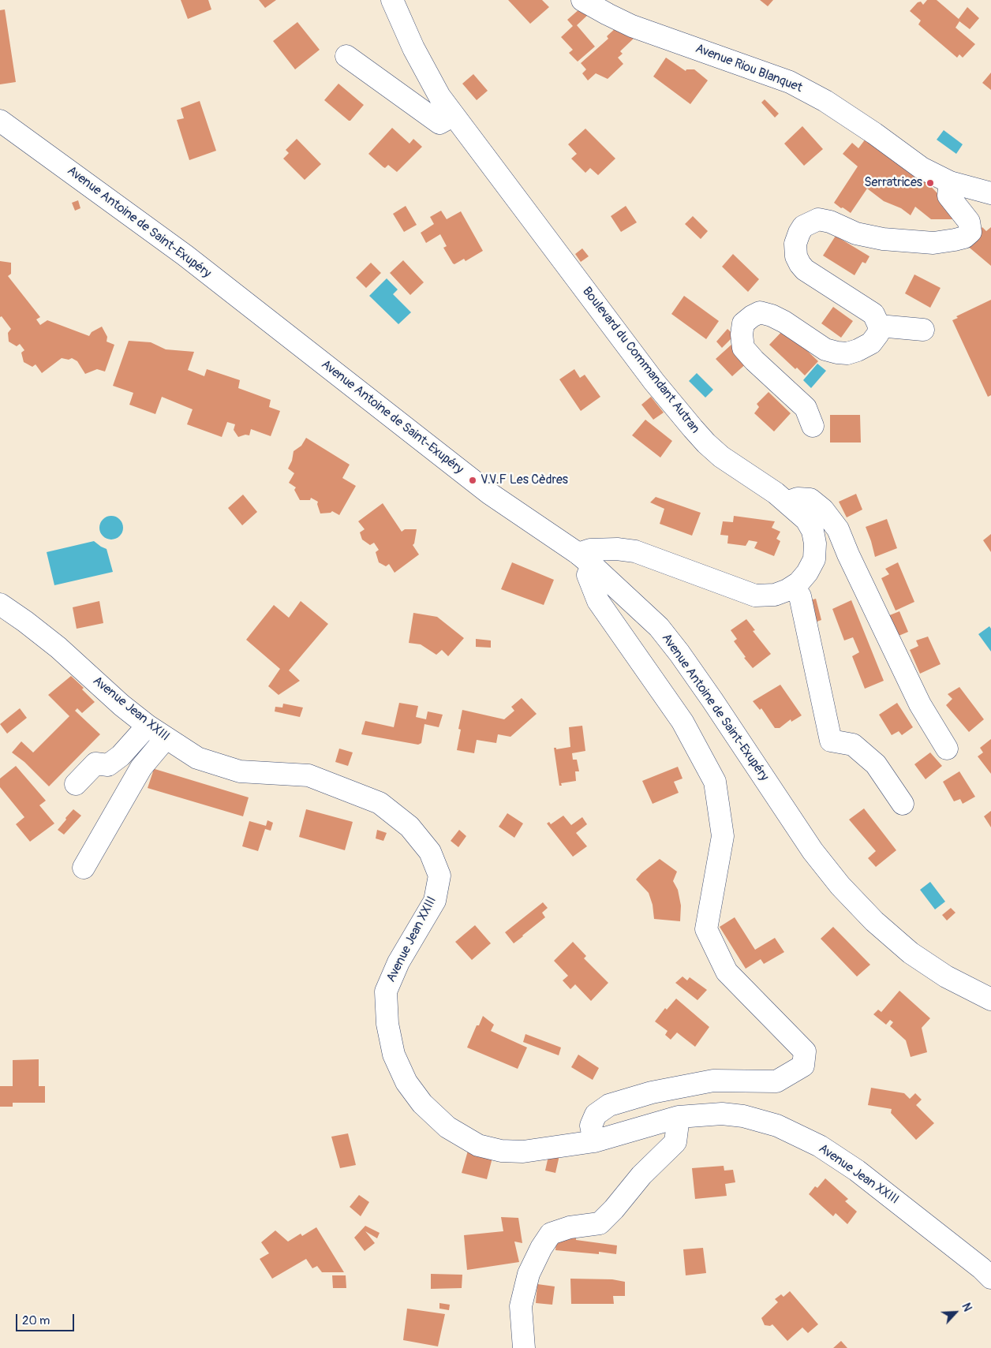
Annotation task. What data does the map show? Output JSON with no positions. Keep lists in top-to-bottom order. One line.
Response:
{"streets":{"street":["Avenue Riou Blanquet","Avenue Antoine de Saint-Exupéry","Boulevard du Commandant Autran","Avenue Jean XXIII"]},"crossings":[["Avenue Antoine de Saint-Exupéry","Boulevard du Commandant Autran"]],"places":["Serratrices","V.V.F Les Cèdres"],"scale_bar":"20 m","north":"top right"}
